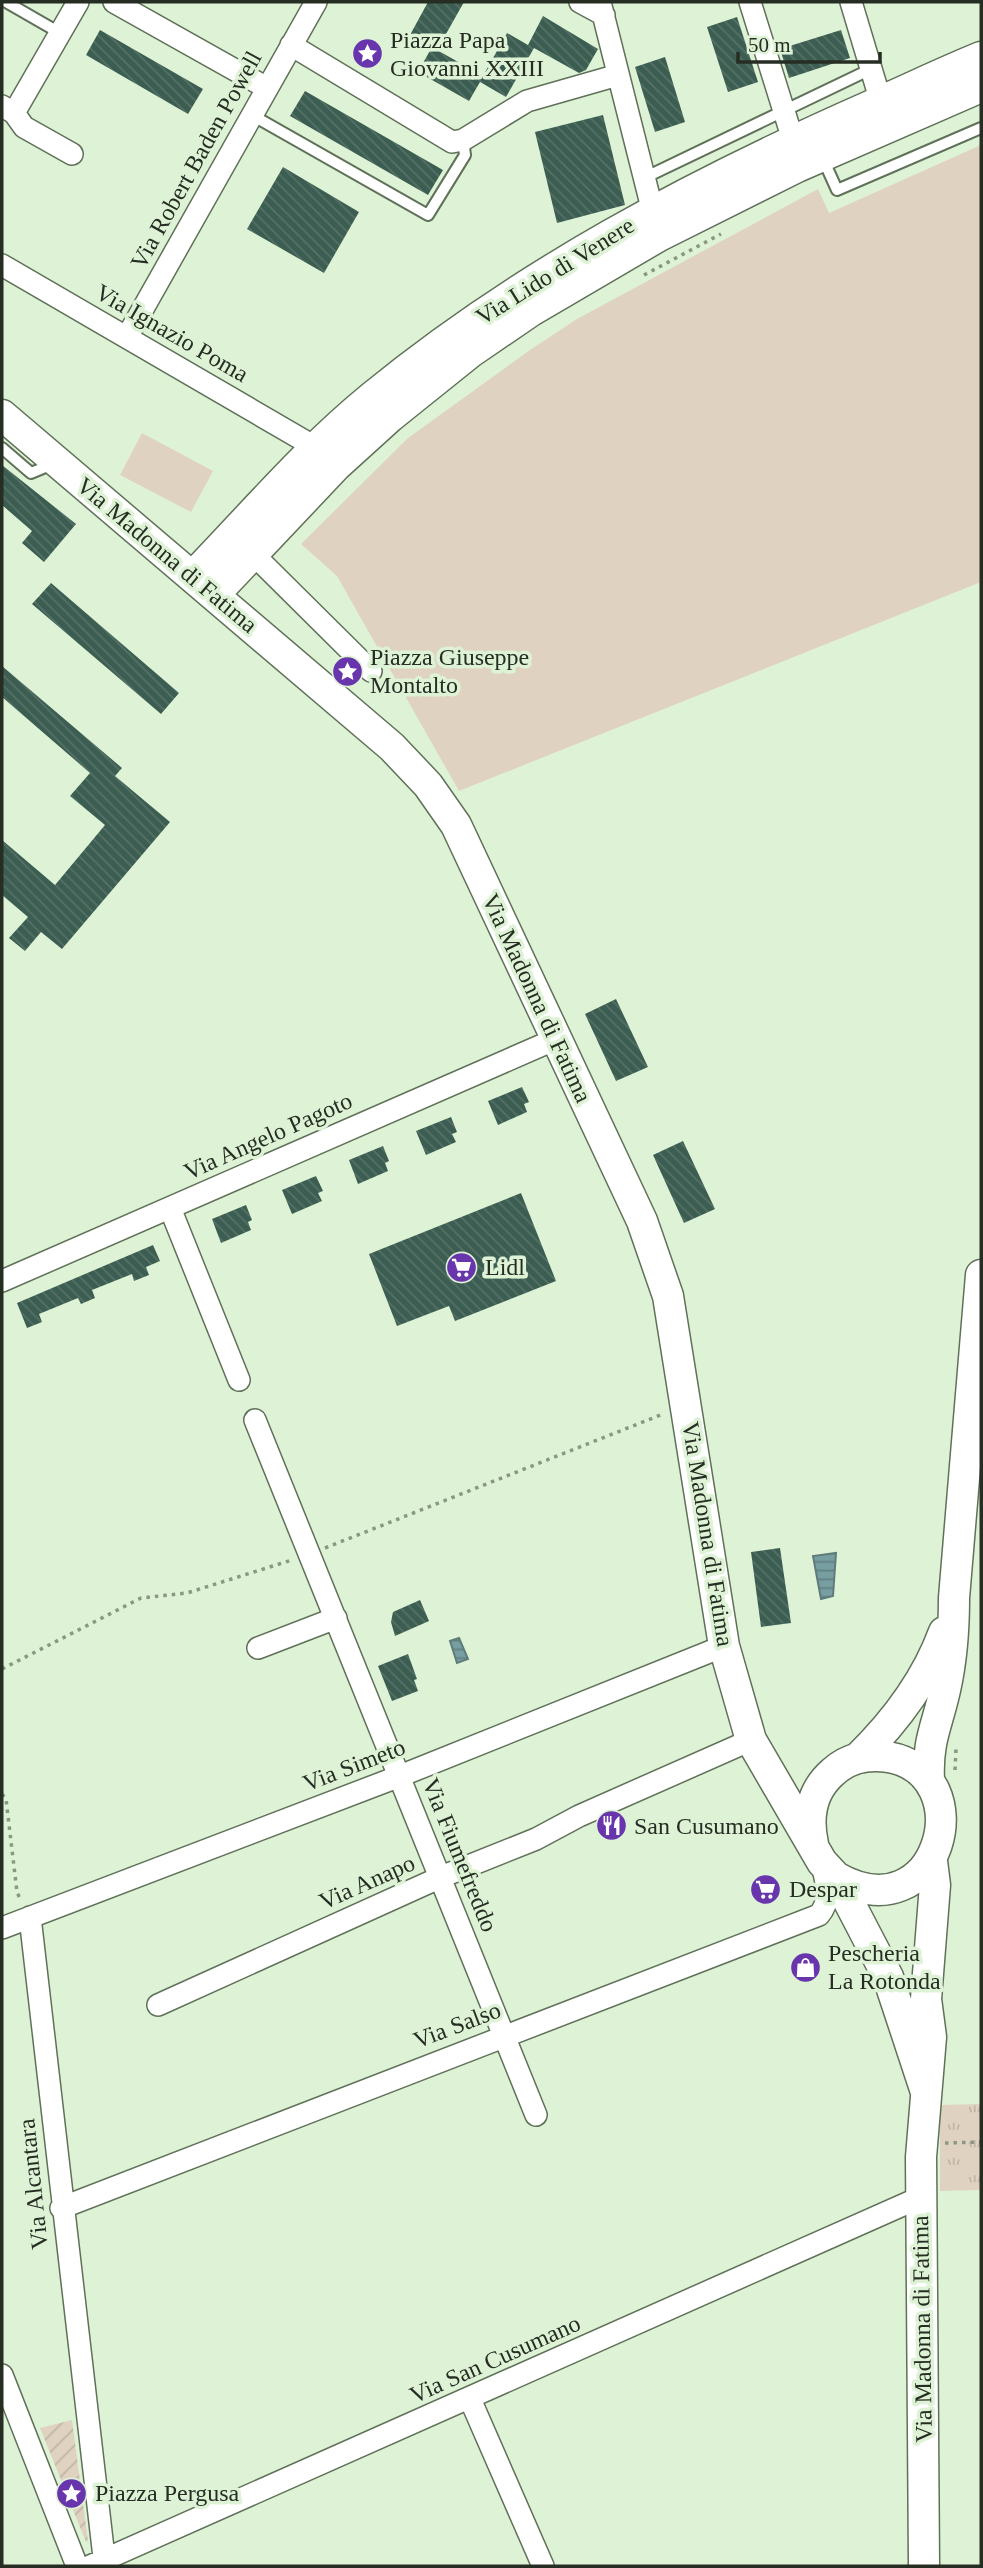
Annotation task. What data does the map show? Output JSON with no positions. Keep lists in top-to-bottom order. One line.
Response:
{"streets":{"street":["Via Robert Baden Powell","Via Lido di Venere","Via Ignazio Poma","Via Madonna di Fatima","Via Angelo Pagoto","Via Simeto","Via Fiumefreddo","Via Anapo","Via Salso","Via Alcantara","Via San Cusumano"]},"crossings":[["Via Robert Baden Powell","Via Ignazio Poma"],["Via Lido di Venere","Via Ignazio Poma"],["Via Lido di Venere","Via Madonna di Fatima"],["Via Madonna di Fatima","Via Angelo Pagoto"],["Via Madonna di Fatima","Via Simeto"],["Via Madonna di Fatima","Via Anapo"],["Via Madonna di Fatima","Via Salso"],["Via Madonna di Fatima","Via San Cusumano"],["Via Simeto","Via Fiumefreddo"],["Via Simeto","Via Alcantara"],["Via Fiumefreddo","Via Anapo"],["Via Fiumefreddo","Via Salso"],["Via Salso","Via Alcantara"],["Via Alcantara","Via San Cusumano"]],"places":{"place":["Piazza Papa Giovanni XXIII","Piazza Giuseppe Montalto","Piazza Pergusa"],"supermarket":["Lidl","Despar"],"restaurant":["San Cusumano"],"shop":["Pescheria La Rotonda"]},"scale_bar":"50 m"}
